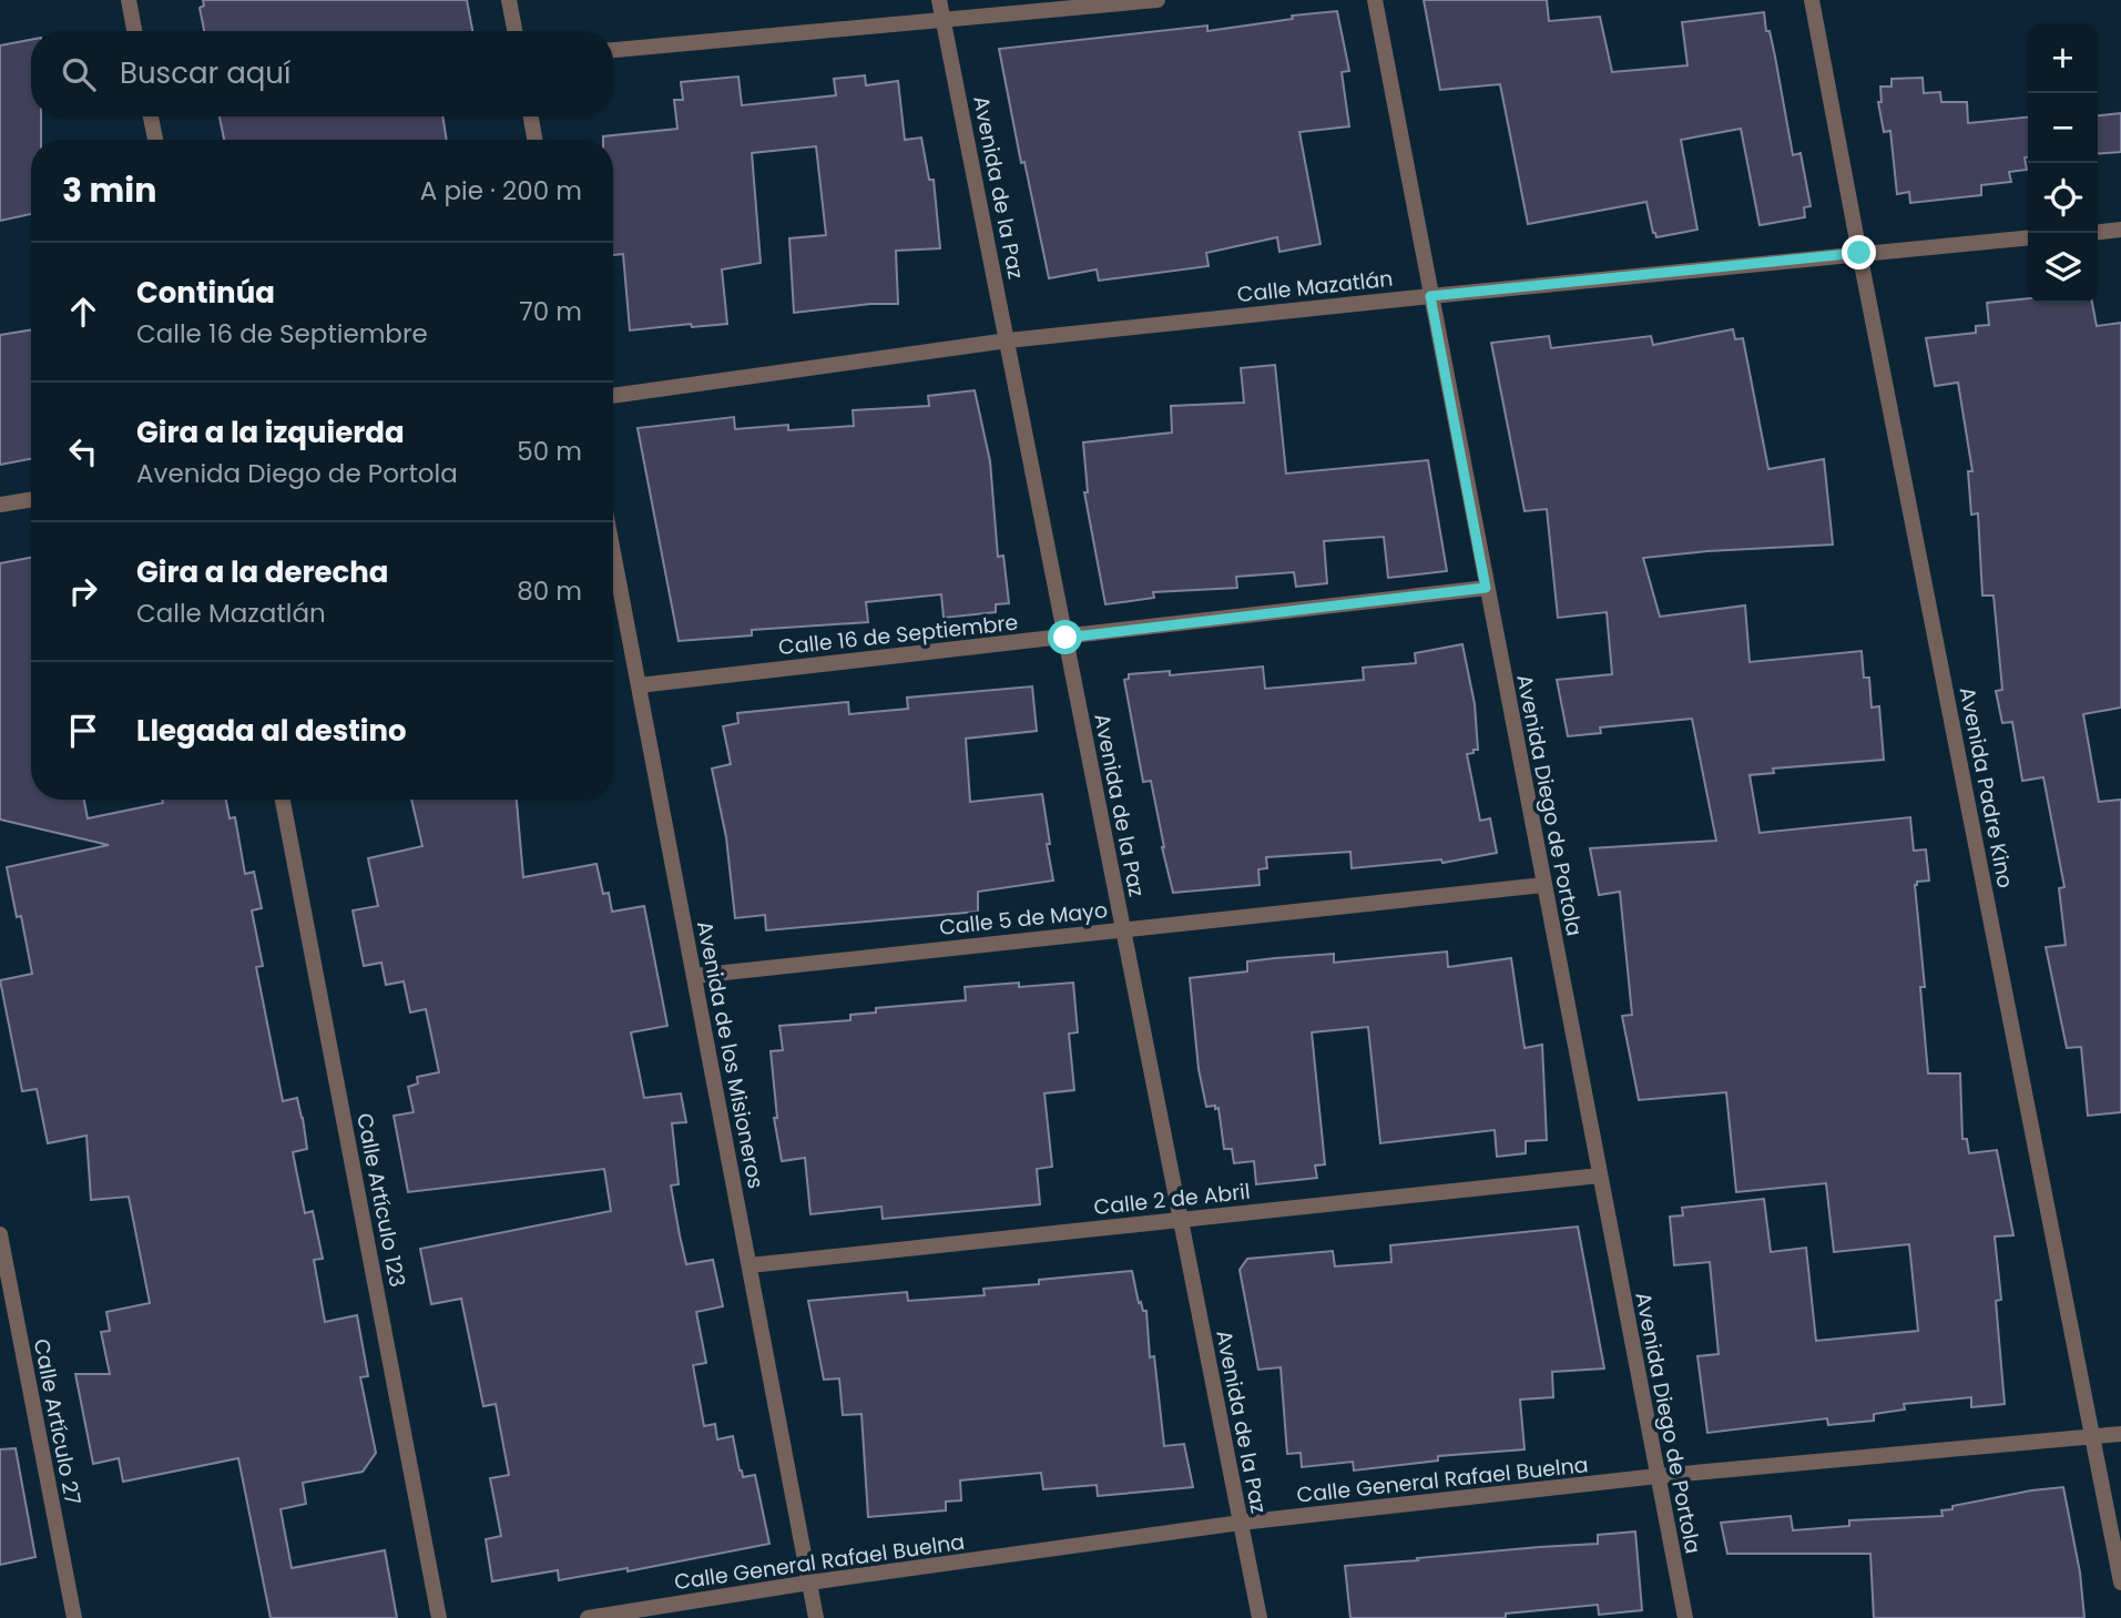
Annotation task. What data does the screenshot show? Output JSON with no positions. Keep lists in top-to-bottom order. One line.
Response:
{"streets":{"street":["Avenida de la Paz","Calle Mazatlán","Calle 16 de Septiembre","Avenida Padre Kino","Avenida Diego de Portola","Calle 5 de Mayo","Avenida de los Misioneros","Calle 2 de Abril","Calle Artículo 123","Calle Artículo 27","Calle General Rafael Buelna"]},"crossings":[["Avenida de la Paz","Calle Mazatlán"],["Avenida de la Paz","Calle 16 de Septiembre"],["Avenida de la Paz","Calle 5 de Mayo"],["Avenida de la Paz","Calle 2 de Abril"],["Avenida de la Paz","Calle General Rafael Buelna"],["Calle Mazatlán","Avenida Padre Kino"],["Calle Mazatlán","Avenida Diego de Portola"],["Calle 16 de Septiembre","Avenida Diego de Portola"],["Calle 16 de Septiembre","Avenida de los Misioneros"],["Avenida Padre Kino","Calle General Rafael Buelna"],["Avenida Diego de Portola","Calle 5 de Mayo"],["Avenida Diego de Portola","Calle 2 de Abril"],["Avenida Diego de Portola","Calle General Rafael Buelna"],["Calle 5 de Mayo","Avenida de los Misioneros"],["Avenida de los Misioneros","Calle 2 de Abril"],["Avenida de los Misioneros","Calle General Rafael Buelna"]],"page":{"map_buttons":["+","−"],"search":"Buscar aquí","heading":["3 min","A pie · 200 m"],"list":[["Continúa","Calle 16 de Septiembre","70 m"],["Gira a la izquierda","Avenida Diego de Portola","50 m"],["Gira a la derecha","Calle Mazatlán","80 m"],"Llegada al destino"]}}
